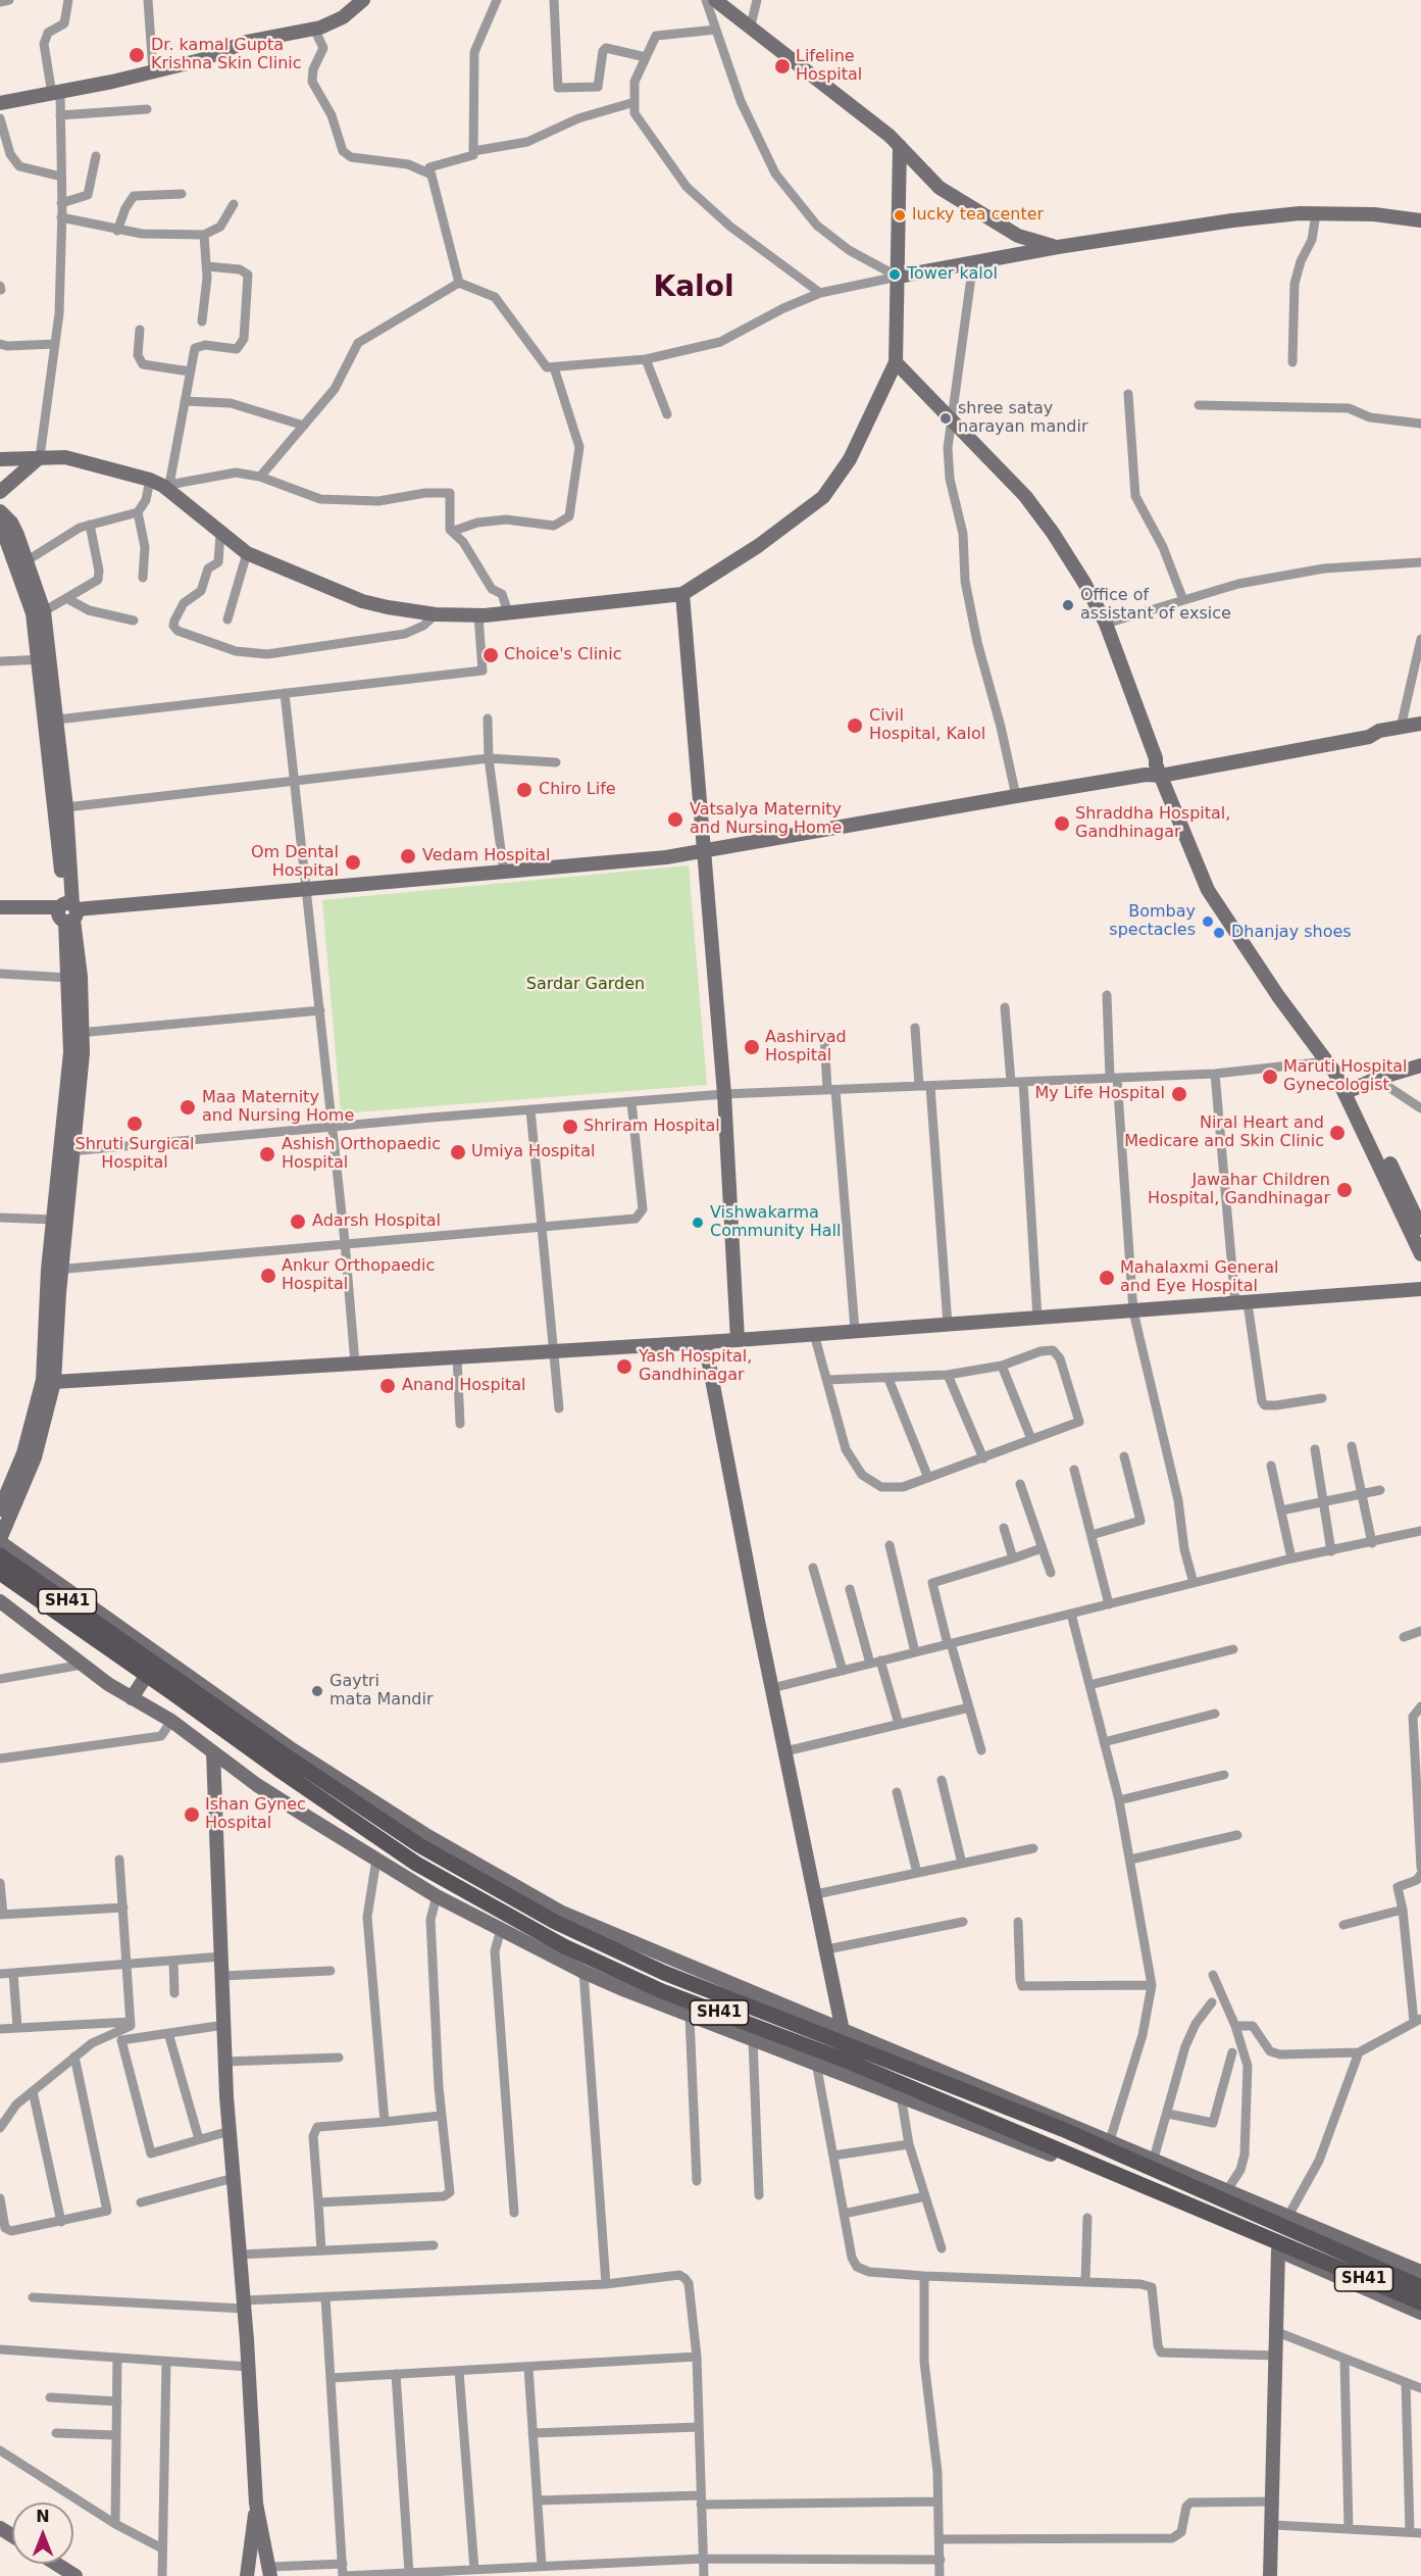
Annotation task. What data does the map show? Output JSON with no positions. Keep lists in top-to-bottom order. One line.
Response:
{"streets":{"main road":["SH41"]},"districts":["Kalol"],"parks":["Sardar Garden"],"places":["Dr. kamal Gupta Krishna Skin Clinic","Lifeline Hospital","lucky tea center","Tower kalol","shree satay narayan mandir","Office of assistant of exsice","Choice's Clinic","Civil Hospital, Kalol","Chiro Life","Vatsalya Maternity and Nursing Home","Shraddha Hospital, Gandhinagar","Vedam Hospital","Om Dental Hospital","Bombay spectacles","Dhanjay shoes","Aashirvad Hospital","Maruti Hospital Gynecologist","My Life Hospital","Maa Maternity and Nursing Home","Shruti Surgical Hospital","Shriram Hospital","Niral Heart and Medicare and Skin Clinic","Umiya Hospital","Ashish Orthopaedic Hospital","Jawahar Children Hospital, Gandhinagar","Adarsh Hospital","Vishwakarma Community Hall","Ankur Orthopaedic Hospital","Mahalaxmi General and Eye Hospital","Yash Hospital, Gandhinagar","Anand Hospital","Gaytri mata Mandir","Ishan Gynec Hospital"],"north":"top"}
